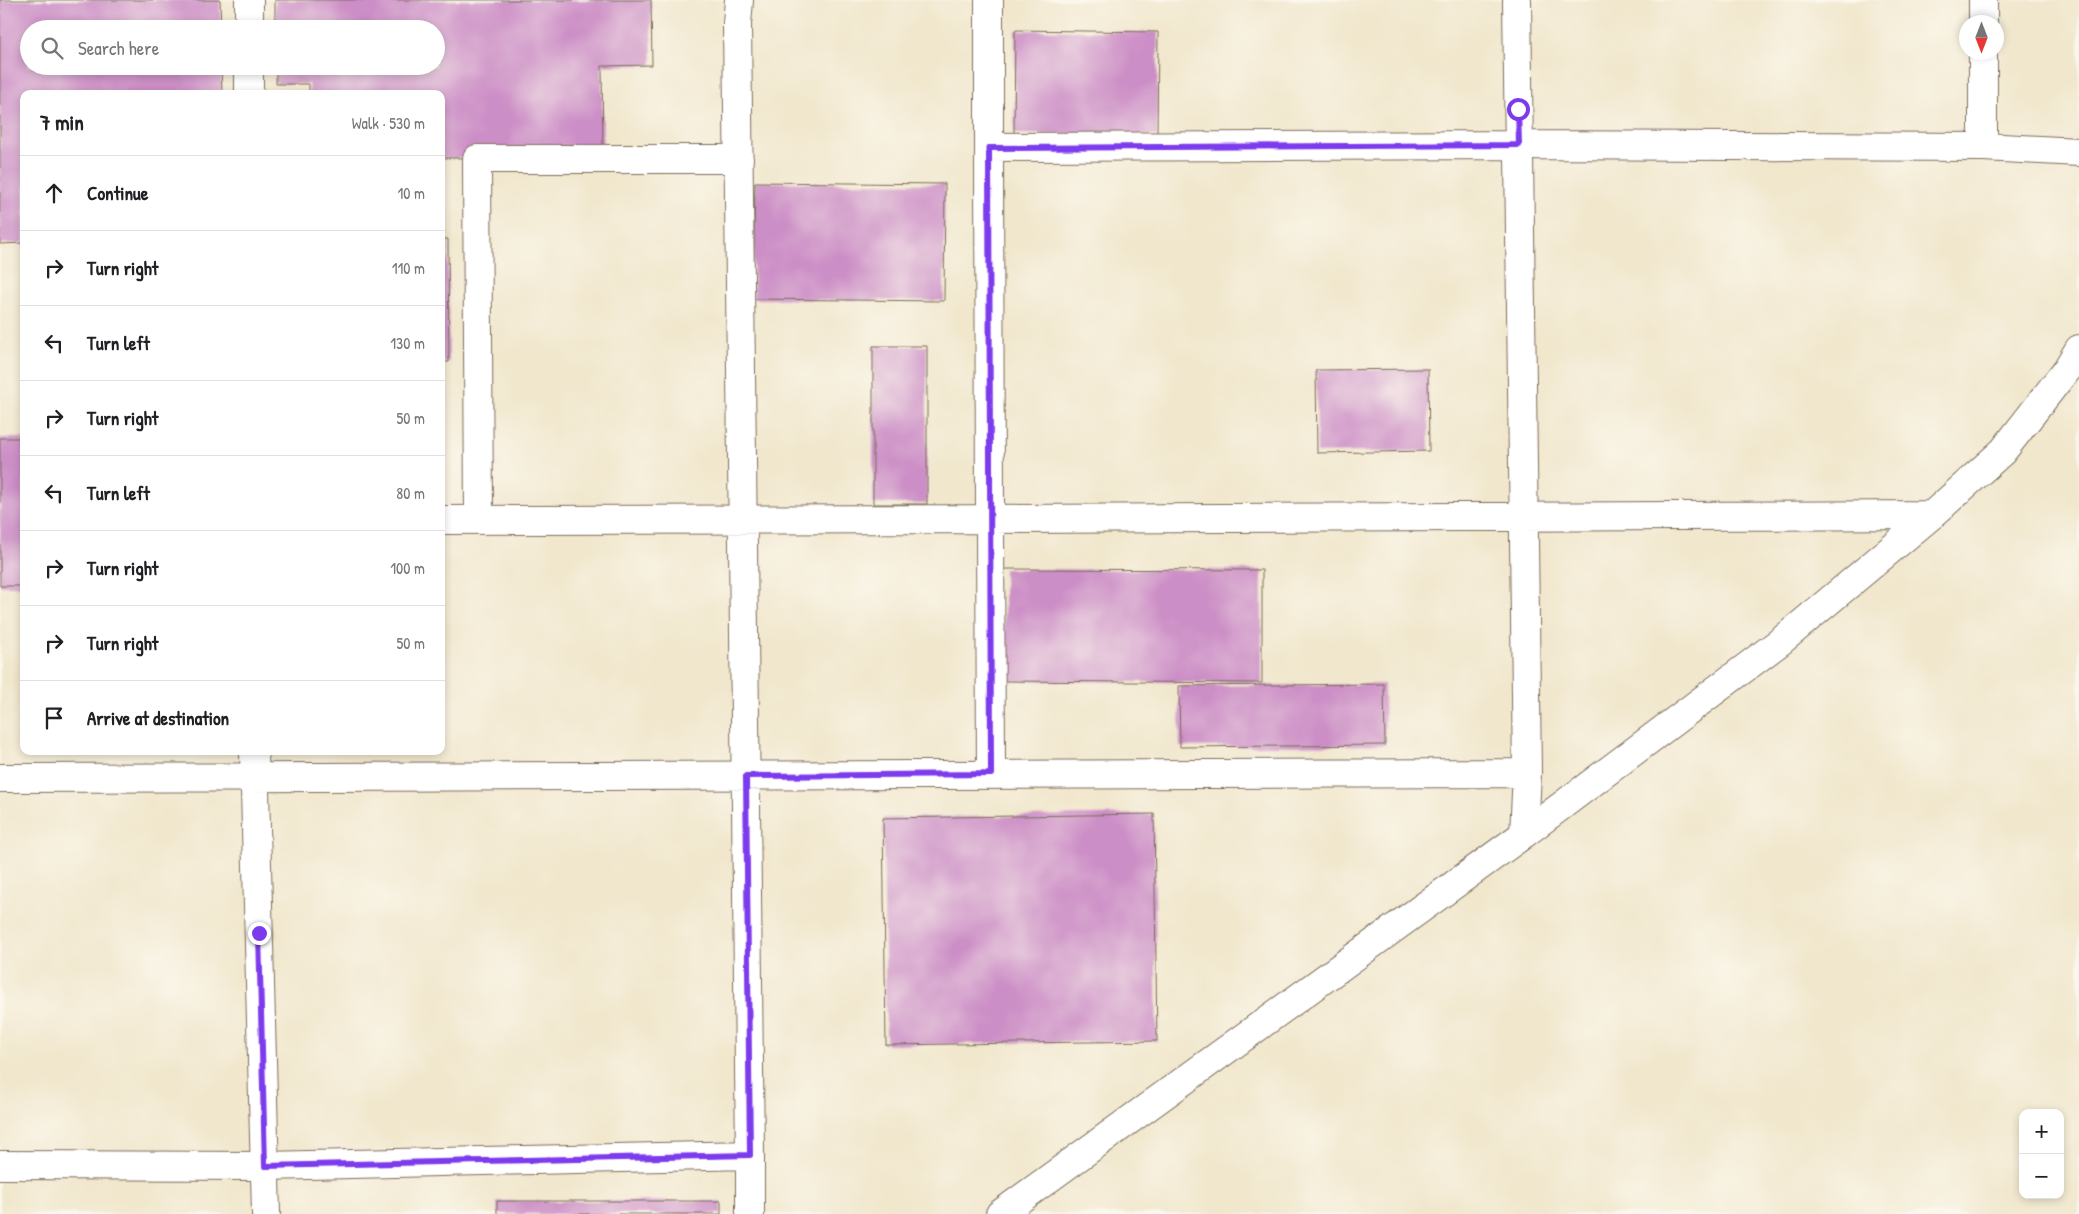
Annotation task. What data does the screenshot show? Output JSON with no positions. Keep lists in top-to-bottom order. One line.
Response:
{"north":"bottom","page":{"search":"Search here","heading":["7 min","Walk · 530 m"],"list":[["Continue","10 m"],["Turn right","110 m"],["Turn left","130 m"],["Turn right","50 m"],["Turn left","80 m"],["Turn right","100 m"],["Turn right","50 m"],"Arrive at destination"],"map_buttons":["+","−"]}}
